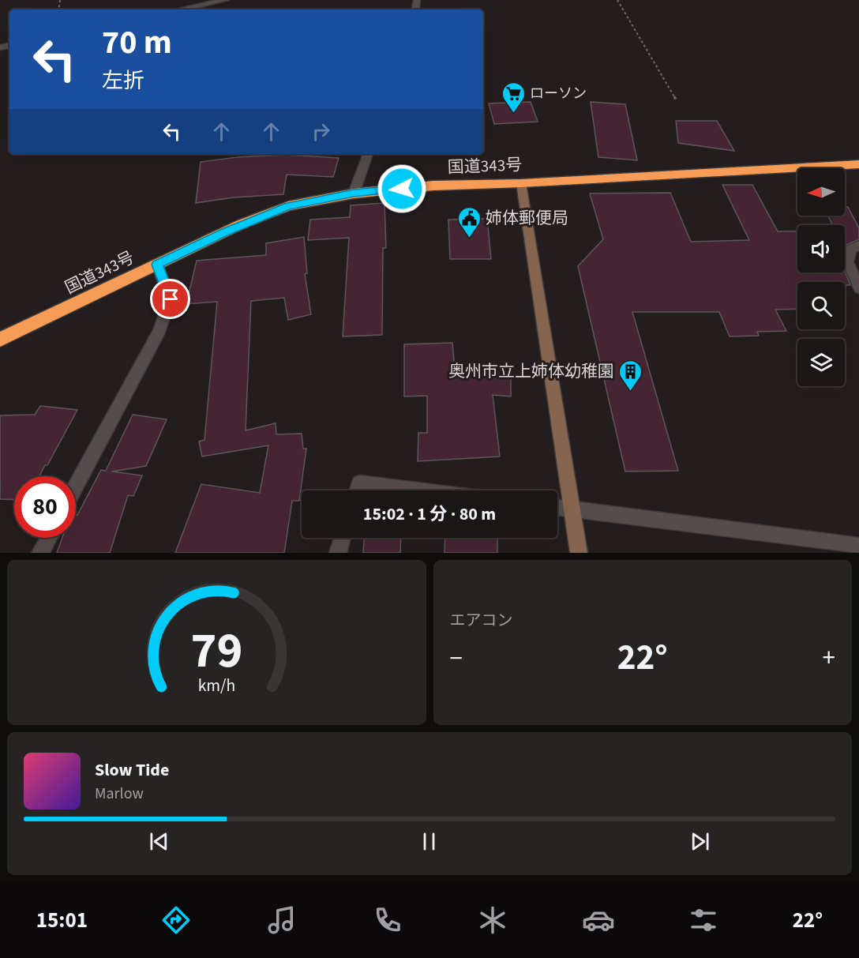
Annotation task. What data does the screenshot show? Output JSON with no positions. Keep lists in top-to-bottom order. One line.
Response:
{"streets":{"highway":["国道343号"]},"places":{"supermarket":["ローソン"],"public building":["姉体郵便局"],"building":["奥州市立上姉体幼稚園"]},"north":"left","page":{"turn":["70 m","左折"],"limit":"80","trip":"15:02 · 1 分 · 80 m","tile":"エアコン","heat":["−","22°","+"],"song":["Slow Tide","Marlow"],"tabs":["15:01","22°"],"gauge":["79","km/h"]}}
